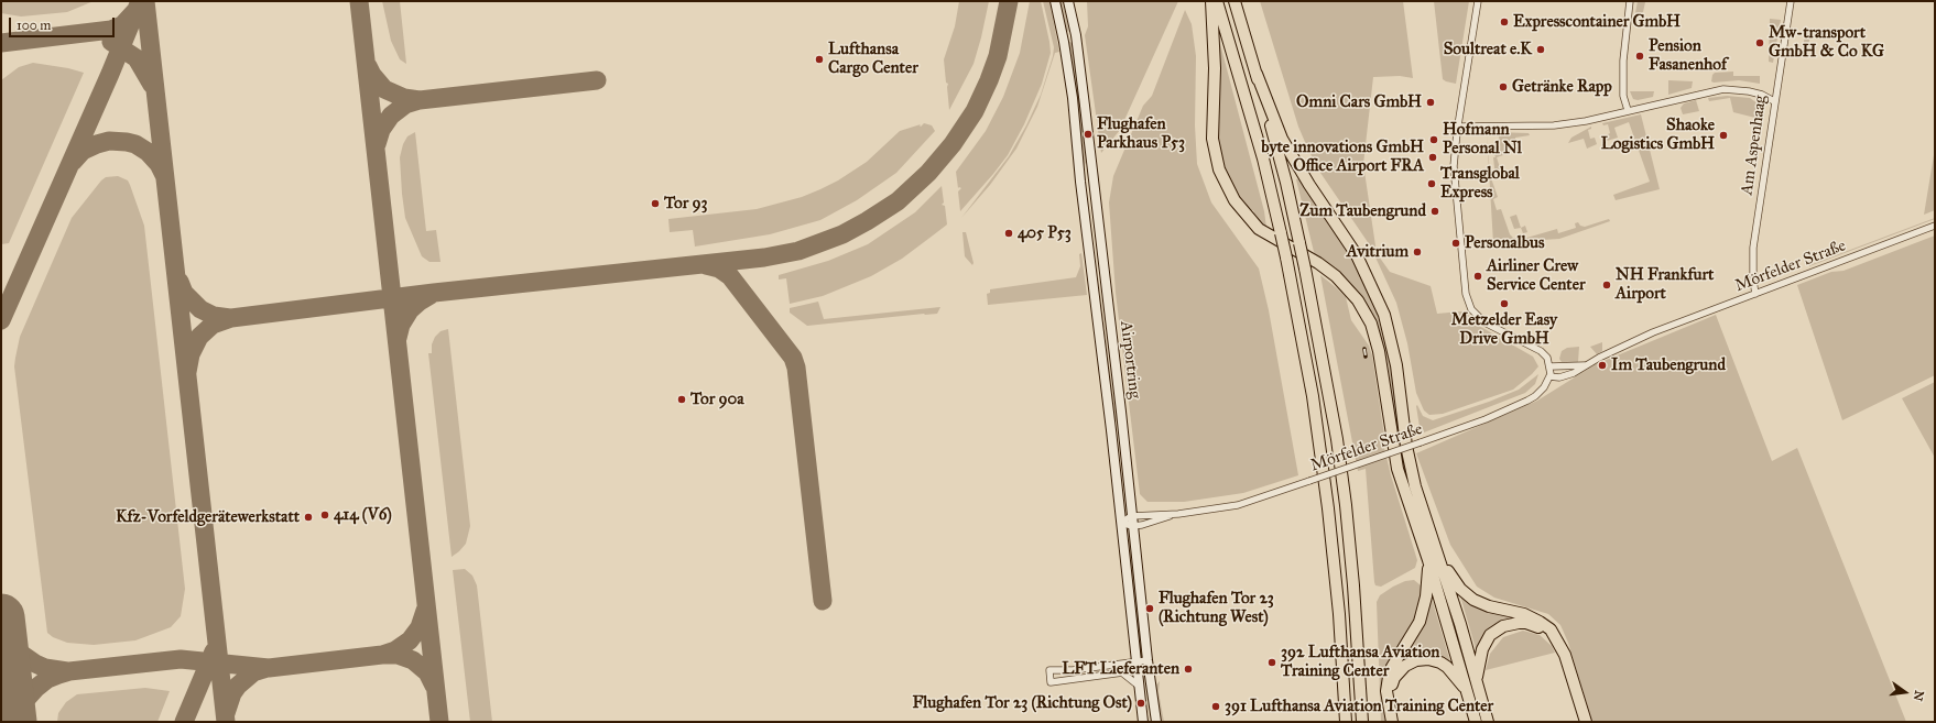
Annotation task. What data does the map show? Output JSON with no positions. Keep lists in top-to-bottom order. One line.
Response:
{"streets":{"street":["Am Aspenhaag","Mörfelder Straße","Airportring"]},"crossings":[["Am Aspenhaag","Mörfelder Straße"],["Mörfelder Straße","Airportring"]],"places":["Expresscontainer GmbH","Mw-transport GmbH & Co KG","Soultreat e.K","Pension Fasanenhof","Lufthansa Cargo Center","Getränke Rapp","Omni Cars GmbH","Flughafen Parkhaus P53","Shaoke Logistics GmbH","Hofmann Personal Nl","byte innovations GmbH Office Airport FRA","Transglobal Express","Tor 93","Zum Taubengrund","405 P53","Personalbus","Avitrium","Airliner Crew Service Center","NH Frankfurt Airport","Metzelder Easy Drive GmbH","Im Taubengrund","Tor 90a","414 (V6)","Kfz-Vorfeldgerätewerkstatt","Flughafen Tor 23 (Richtung West)","392 Lufthansa Aviation Training Center","LFT Lieferanten","Flughafen Tor 23 (Richtung Ost)","391 Lufthansa Aviation Training Center"],"scale_bar":"100 m","north":"right"}
